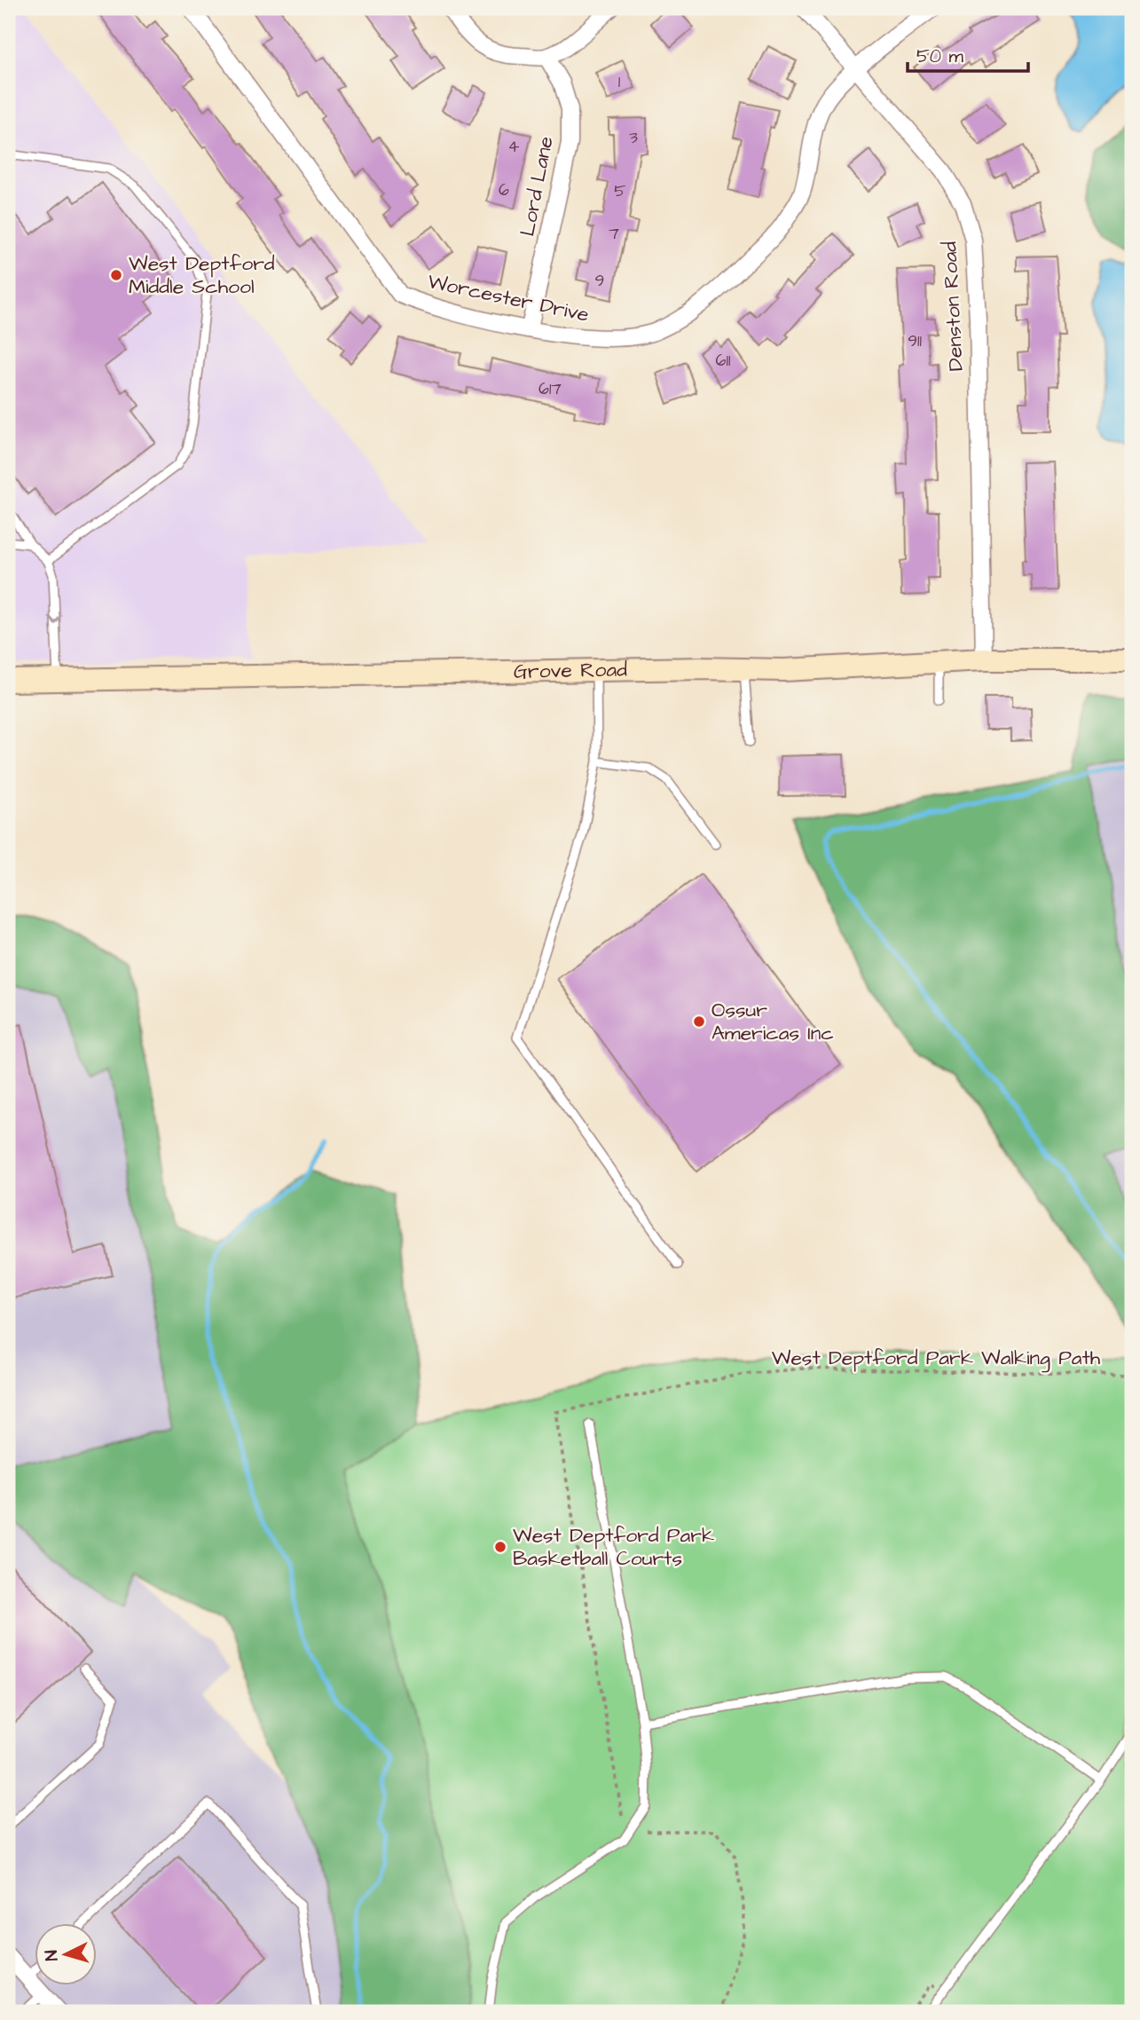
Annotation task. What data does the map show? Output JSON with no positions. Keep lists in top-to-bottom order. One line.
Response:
{"streets":{"main road":["Grove Road"],"street":["Lord Lane","Worcester Drive","Denston Road"],"path":["West Deptford Park Walking Path"]},"crossings":[["Lord Lane","Worcester Drive"],["Worcester Drive","Denston Road"],["Denston Road","Grove Road"]],"places":["West Deptford Middle School","Ossur Americas Inc","West Deptford Park Basketball Courts"],"house_numbers":["1","3","4","6","5","7","9","911","611","617"],"scale_bar":"50 m","north":"left"}
